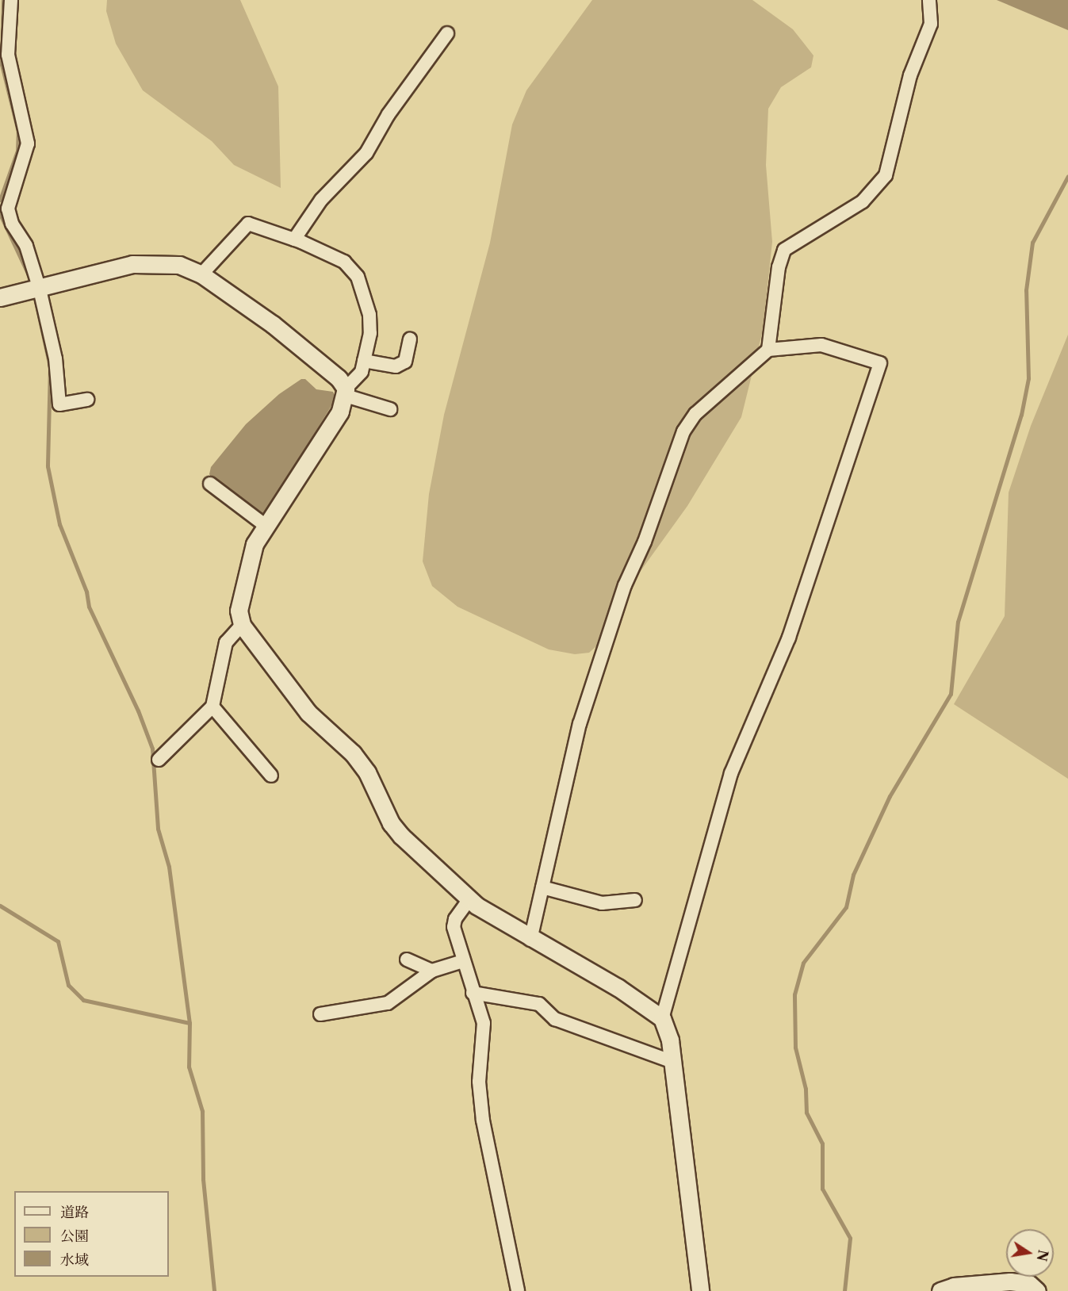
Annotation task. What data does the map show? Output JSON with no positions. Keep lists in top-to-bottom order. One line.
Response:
{"legend":["道路","公園","水域"],"north":"right"}
